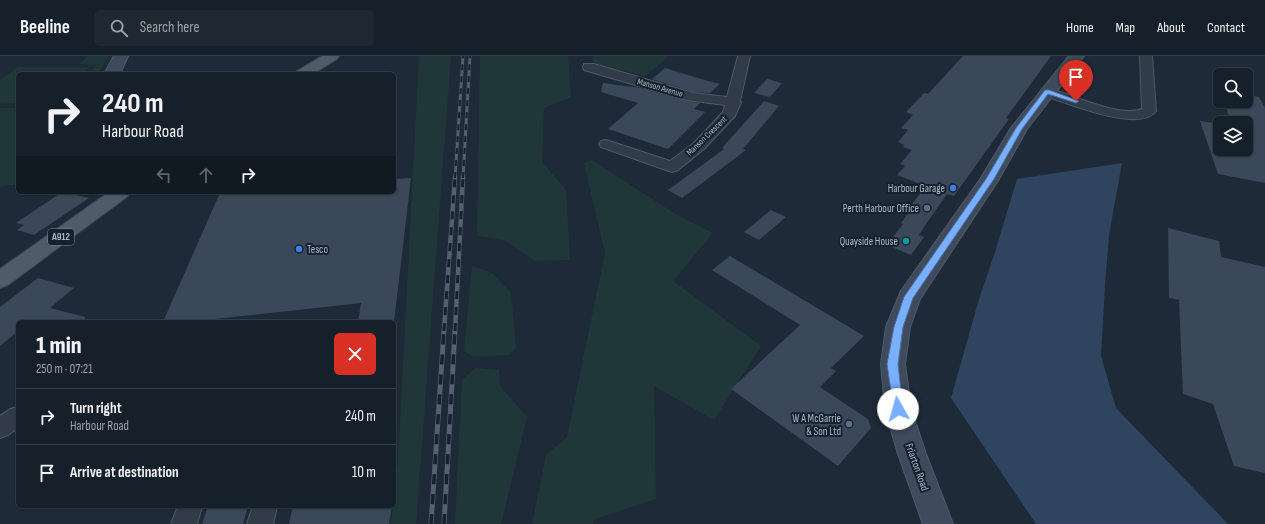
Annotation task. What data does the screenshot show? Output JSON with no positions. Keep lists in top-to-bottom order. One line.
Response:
{"streets":{"main road":["A912"],"street":["Manson Avenue","Manson Crescent","Friarton Road"]},"crossings":[["Manson Avenue","Manson Crescent"]],"places":["Harbour Garage","Perth Harbour Office","Quayside House","Tesco","W A McGarrie & Son Ltd"],"page":{"header":"Beeline","search":"Search here","nav":["Home","Map","About","Contact"],"turn":["240 m","Harbour Road"],"heading":["1 min","250 m · 07:21"],"list":[{"name":"Turn right","note":"Harbour Road","value":"240 m"},{"name":"Arrive at destination","value":"10 m"}]}}
